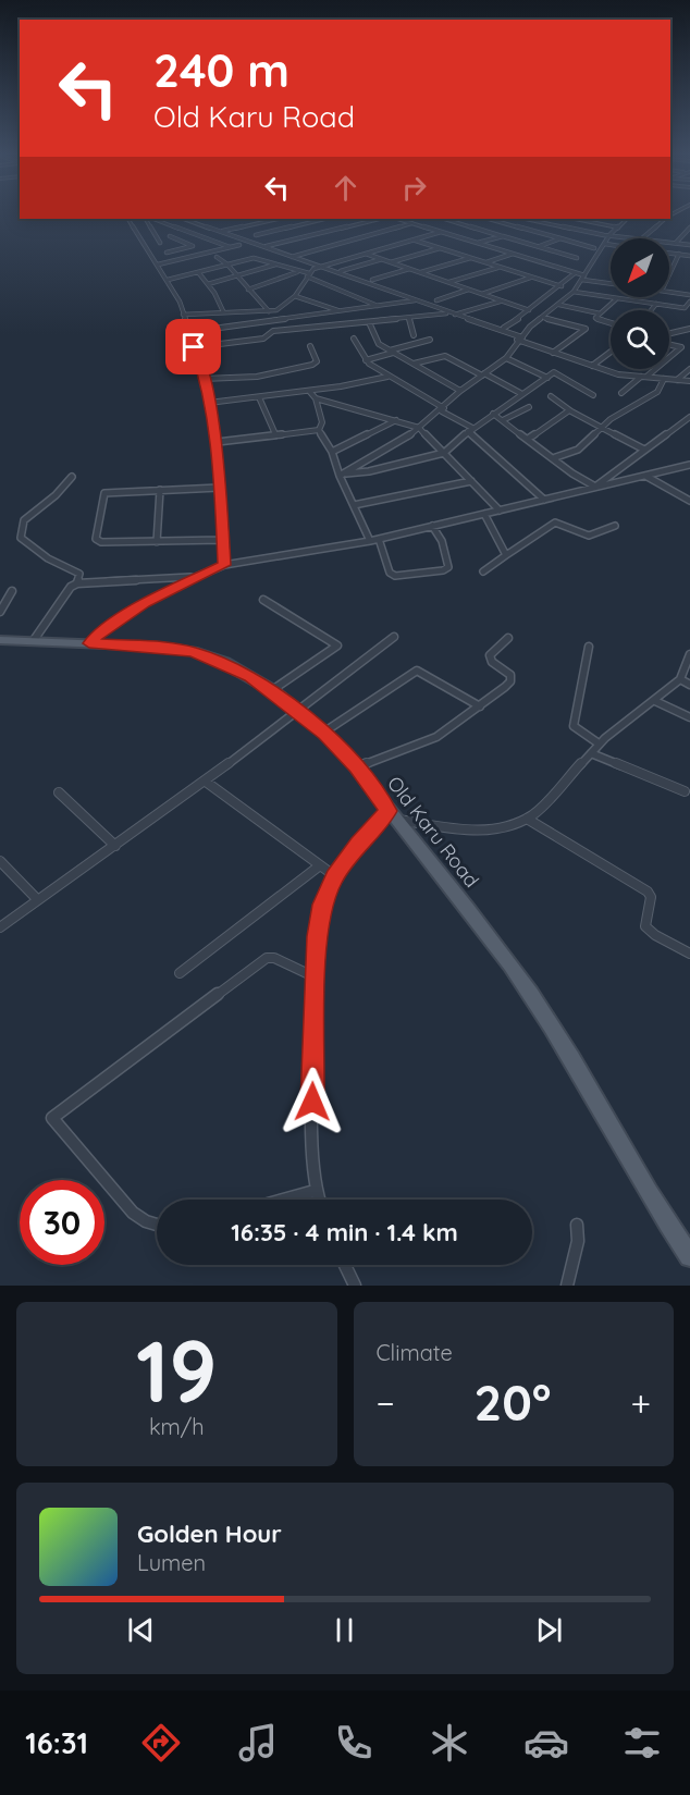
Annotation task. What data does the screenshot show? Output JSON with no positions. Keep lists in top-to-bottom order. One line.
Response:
{"streets":{"main road":["Old Karu Road"]},"north":"bottom left","page":{"turn":["240 m","Old Karu Road"],"limit":"30","trip":"16:35 · 4 min · 1.4 km","tile":[["19","km/h"],"Climate"],"heat":["−","20°","+"],"song":["Golden Hour","Lumen"],"tabs":"16:31"}}
